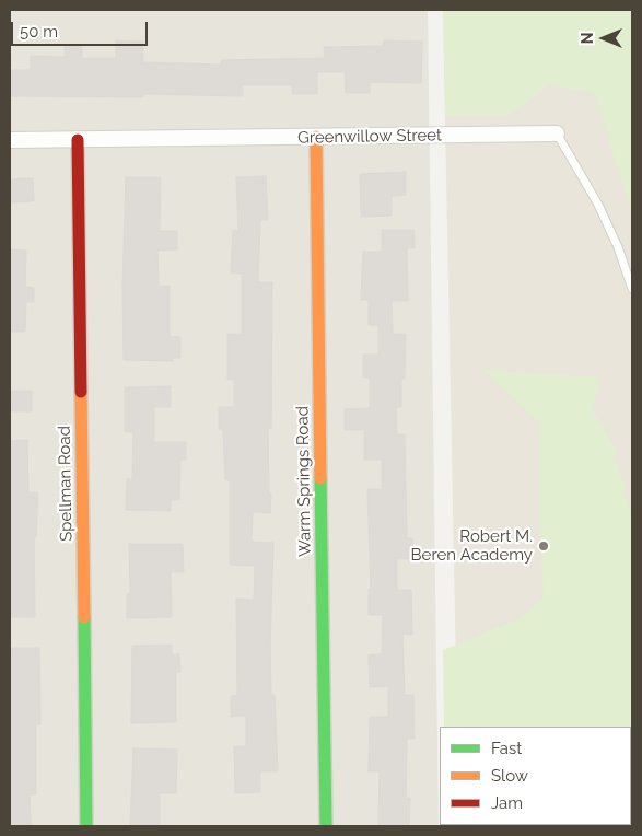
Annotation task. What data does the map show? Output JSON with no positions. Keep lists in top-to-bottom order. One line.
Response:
{"streets":{"street":["Greenwillow Street","Warm Springs Road","Spellman Road"]},"crossings":[["Greenwillow Street","Warm Springs Road"],["Greenwillow Street","Spellman Road"]],"places":["Robert M. Beren Academy"],"legend":["Fast","Slow","Jam"],"scale_bar":"50 m","north":"left"}
